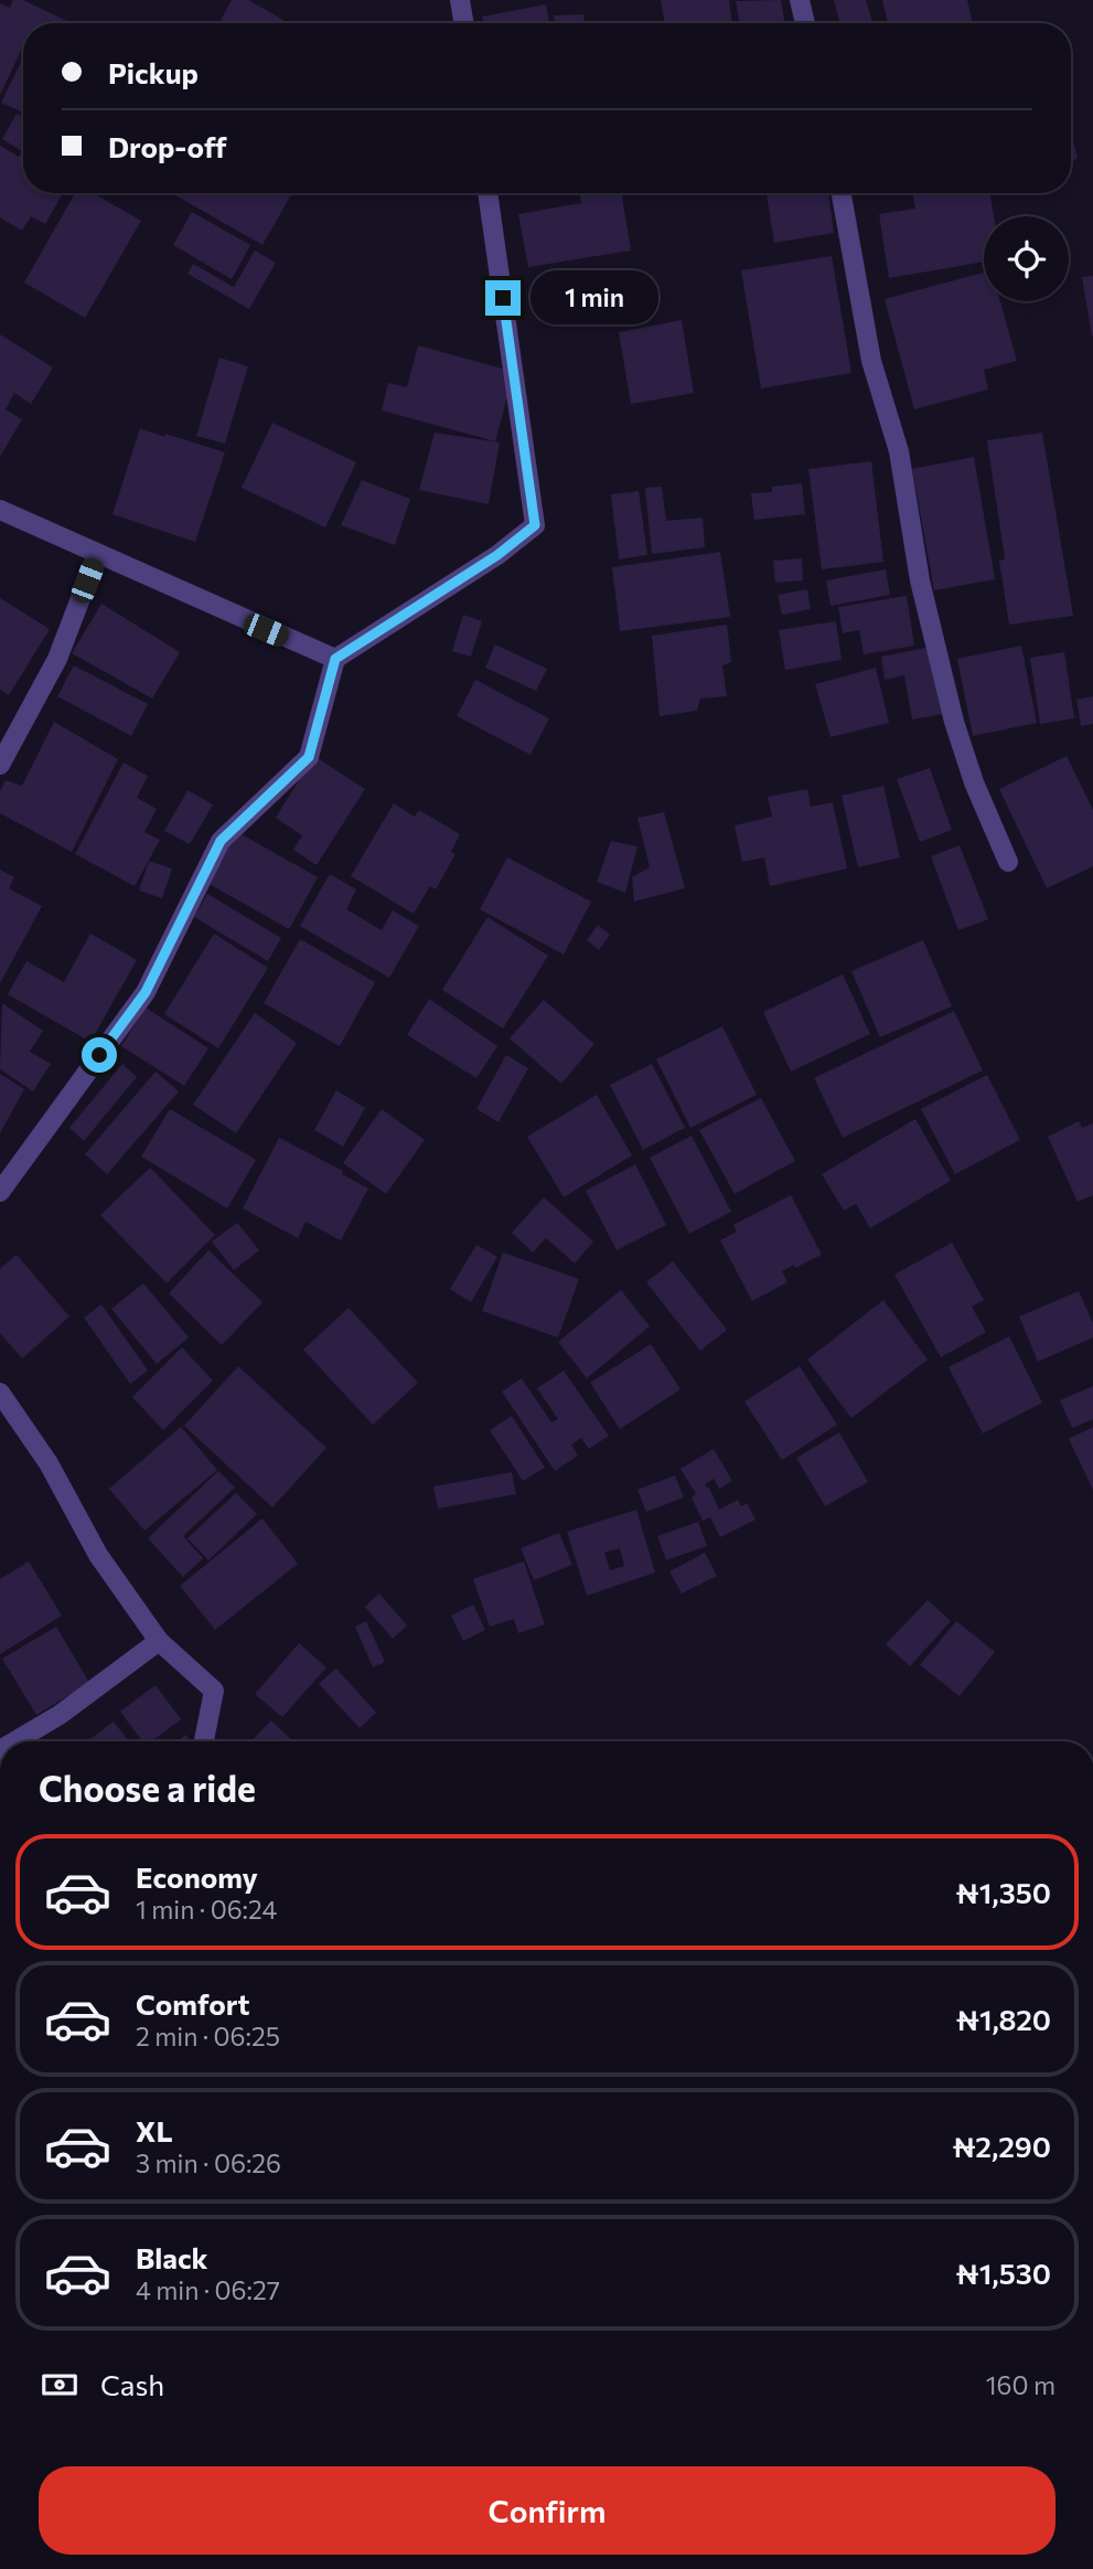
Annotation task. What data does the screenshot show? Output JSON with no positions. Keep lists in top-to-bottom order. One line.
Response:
{"page":{"banner":["Pickup","Drop-off"],"bubble":"1 min","heading":"Choose a ride","list":[{"name":"Economy","note":"1 min · 06:24","value":"₦1,350"},{"name":"Comfort","note":"2 min · 06:25","value":"₦1,820"},{"name":"XL","note":"3 min · 06:26","value":"₦2,290"},{"name":"Black","note":"4 min · 06:27","value":"₦1,530"}],"pay":["Cash","160 m"],"buttons":"Confirm"}}
